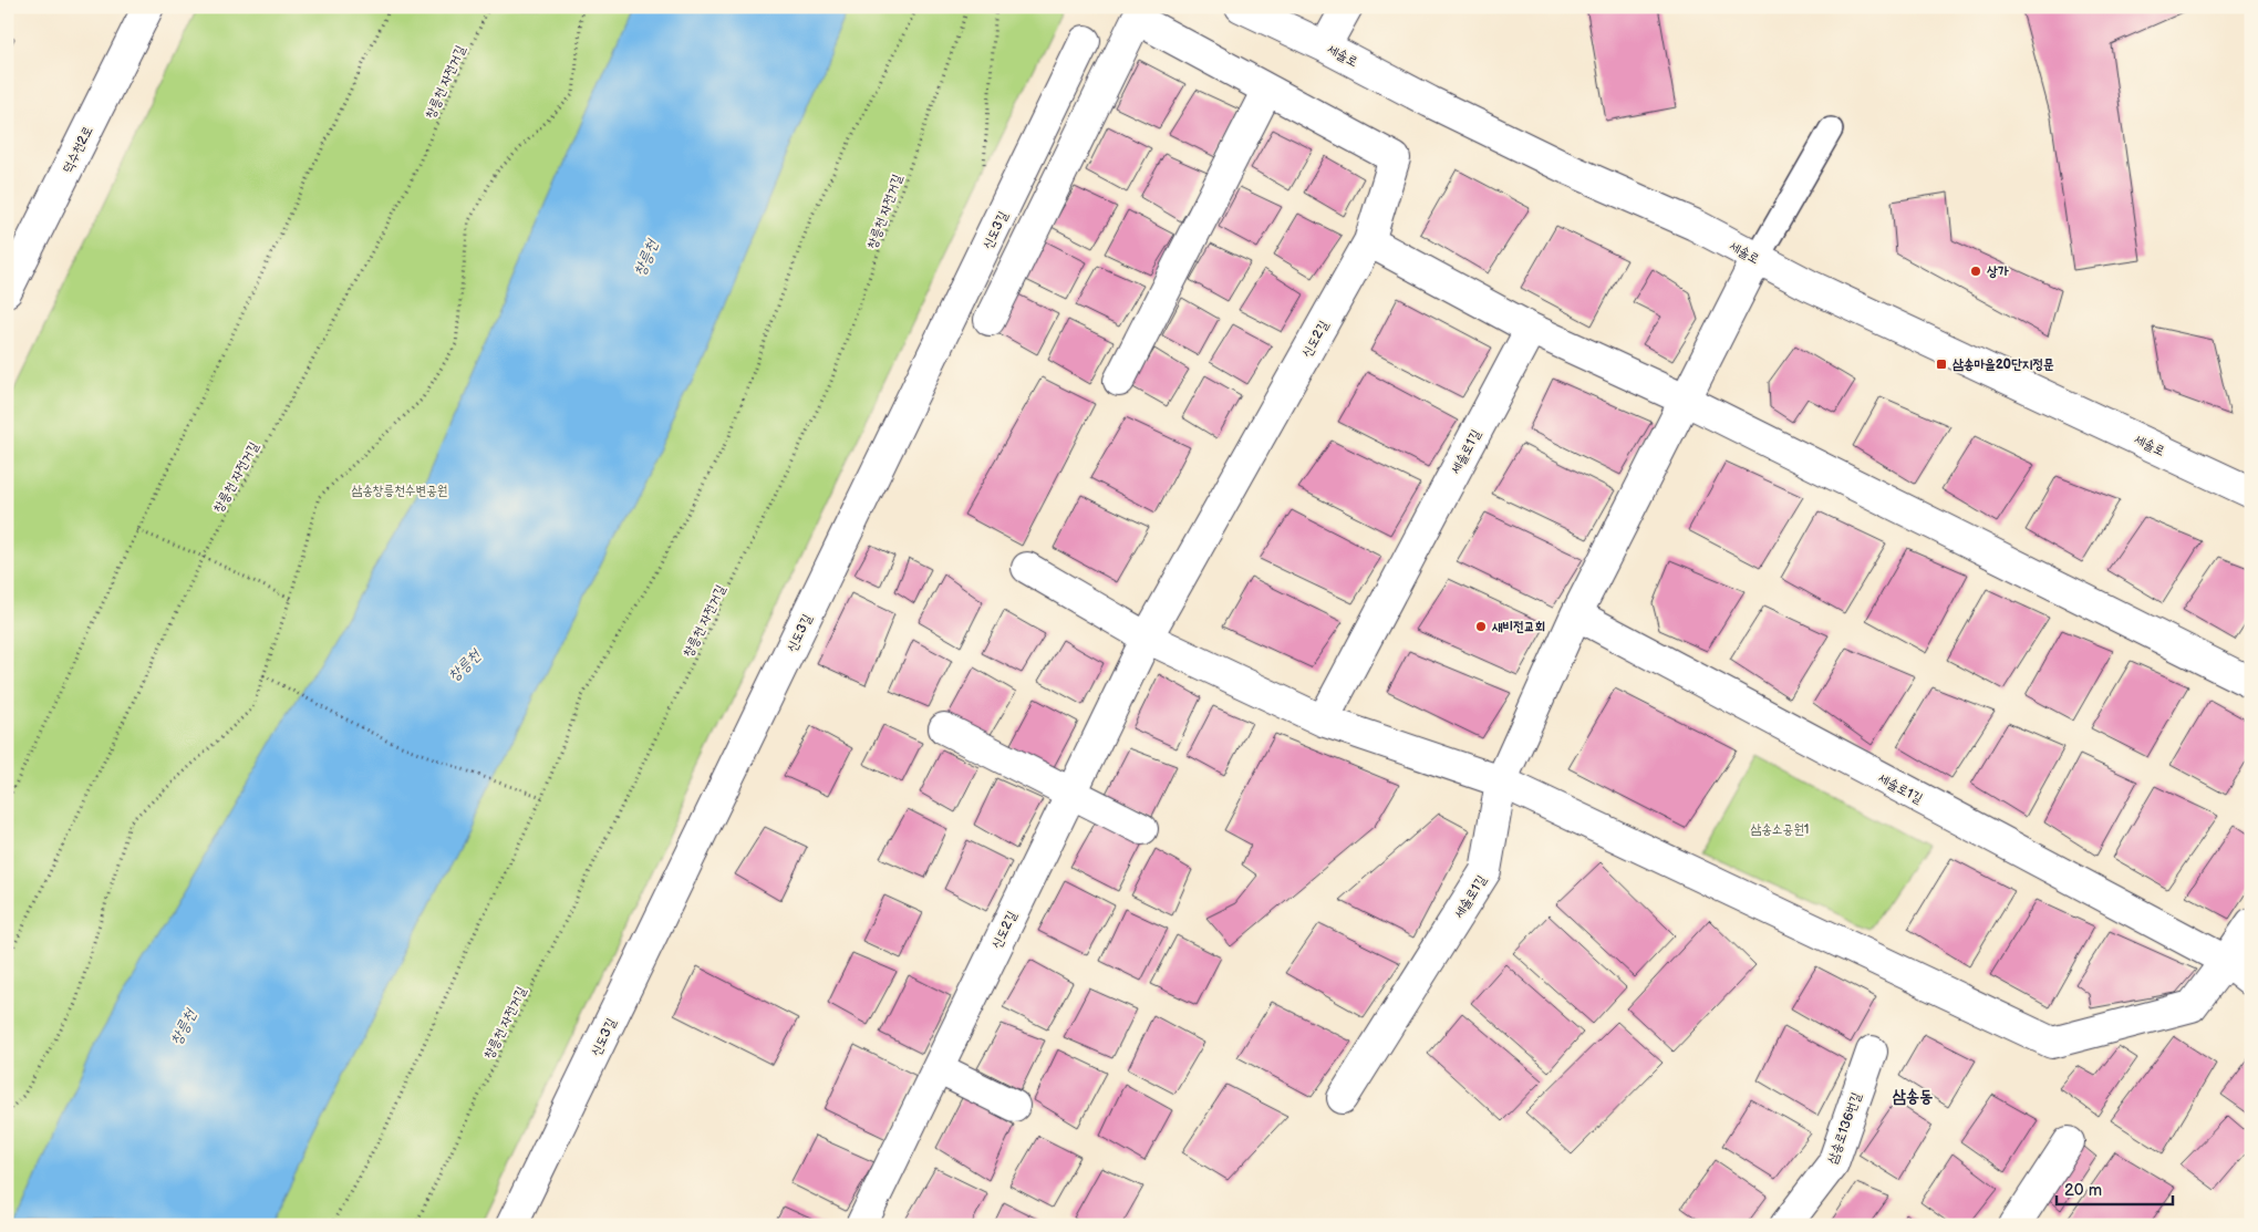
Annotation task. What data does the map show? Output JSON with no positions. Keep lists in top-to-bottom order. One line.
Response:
{"streets":{"street":["세솔로","덕수천2로","신도3길","신도2길","세솔로1길","삼송로136번길"],"path":["창릉천 자전거길"]},"crossings":[["세솔로","세솔로1길"]],"districts":["삼송동"],"water":["창릉천"],"parks":["삼송창릉천수변공원","삼송소공원1"],"places":{"other":["상가","새비전교회"],"transit":["삼송마을20단지정문"]},"scale_bar":"20 m"}
